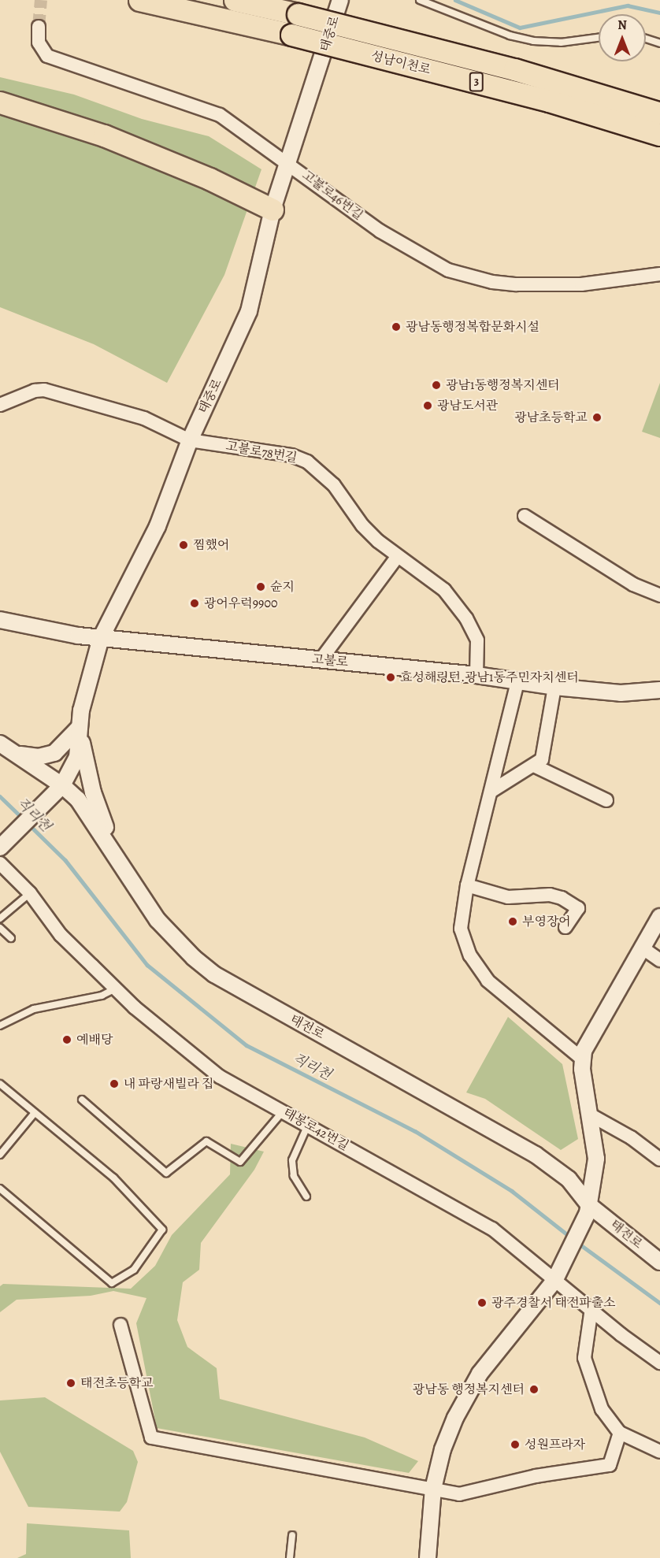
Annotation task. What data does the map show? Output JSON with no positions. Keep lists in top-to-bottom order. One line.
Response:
{"streets":{"highway":["성남이천로","3"],"street":["태중로","고불로46번길","고불로78번길","고불로","태전로","태봉로42번길"]},"crossings":[["태중로","고불로46번길"],["태중로","고불로78번길"],["태중로","고불로"],["태중로","태전로"],["고불로78번길","고불로"]],"water":["직리천"],"places":["광남동행정복합문화시설","광남1동행정복지센터","광남도서관","광남초등학교","찜했어","슌지","광어우럭9900","효성해링턴.광남1동주민자치센터","부영장어","예배당","내 파랑새빌라 집","광주경찰서 태전파출소","태전초등학교","광남동 행정복지센터","성원프라자"],"north":"top"}
